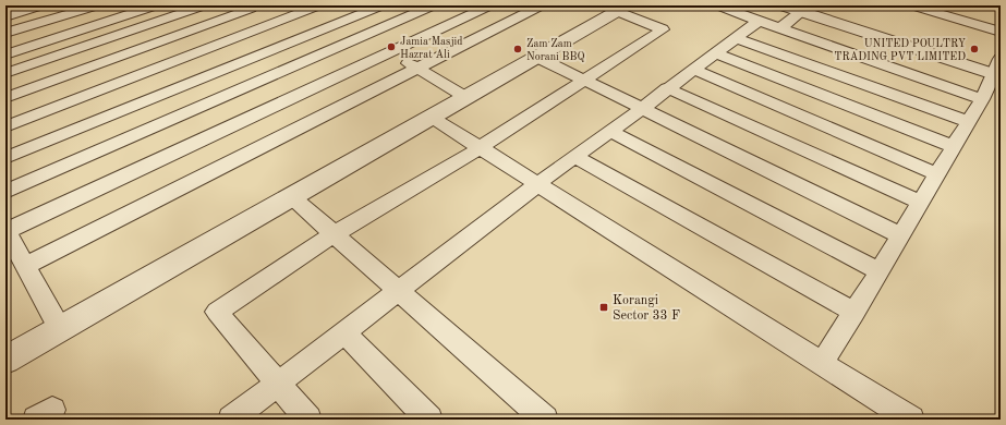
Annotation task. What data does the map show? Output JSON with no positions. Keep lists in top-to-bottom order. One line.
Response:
{"places":{"other":["Jamia Masjid Hazrat Ali","Zam Zam Norani BBQ","UNITED POULTRY TRADING PVT LIMITED"],"transit":["Korangi Sector 33 F"]}}
